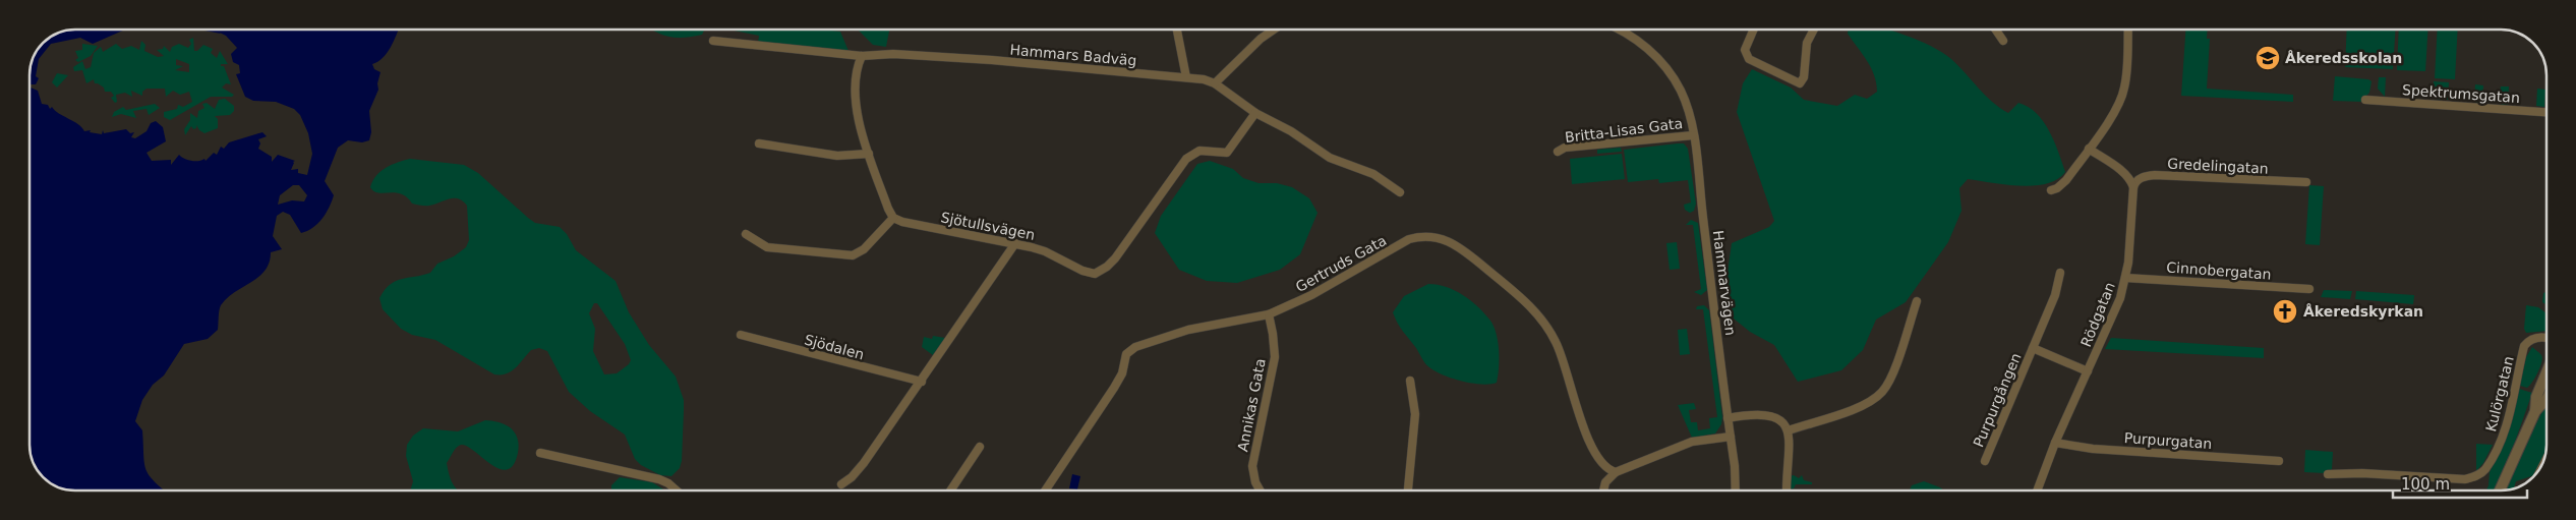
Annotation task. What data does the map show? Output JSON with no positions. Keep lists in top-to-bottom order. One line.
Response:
{"streets":{"street":["Hammars Badväg","Spektrumsgatan","Britta-Lisas Gata","Gredelingatan","Sjötullsvägen","Gertruds Gata","Cinnobergatan","Hammarvägen","Rödgatan","Sjödalen","Kulörgatan","Purpurgången","Annikas Gata","Purpurgatan"]},"crossings":[["Hammars Badväg","Sjötullsvägen"],["Britta-Lisas Gata","Hammarvägen"],["Gredelingatan","Rödgatan"],["Gertruds Gata","Annikas Gata"],["Cinnobergatan","Rödgatan"],["Rödgatan","Purpurgången"],["Rödgatan","Purpurgatan"]],"places":{"school or university":["Åkeredsskolan"],"church":["Åkeredskyrkan"]},"scale_bar":"100 m"}
